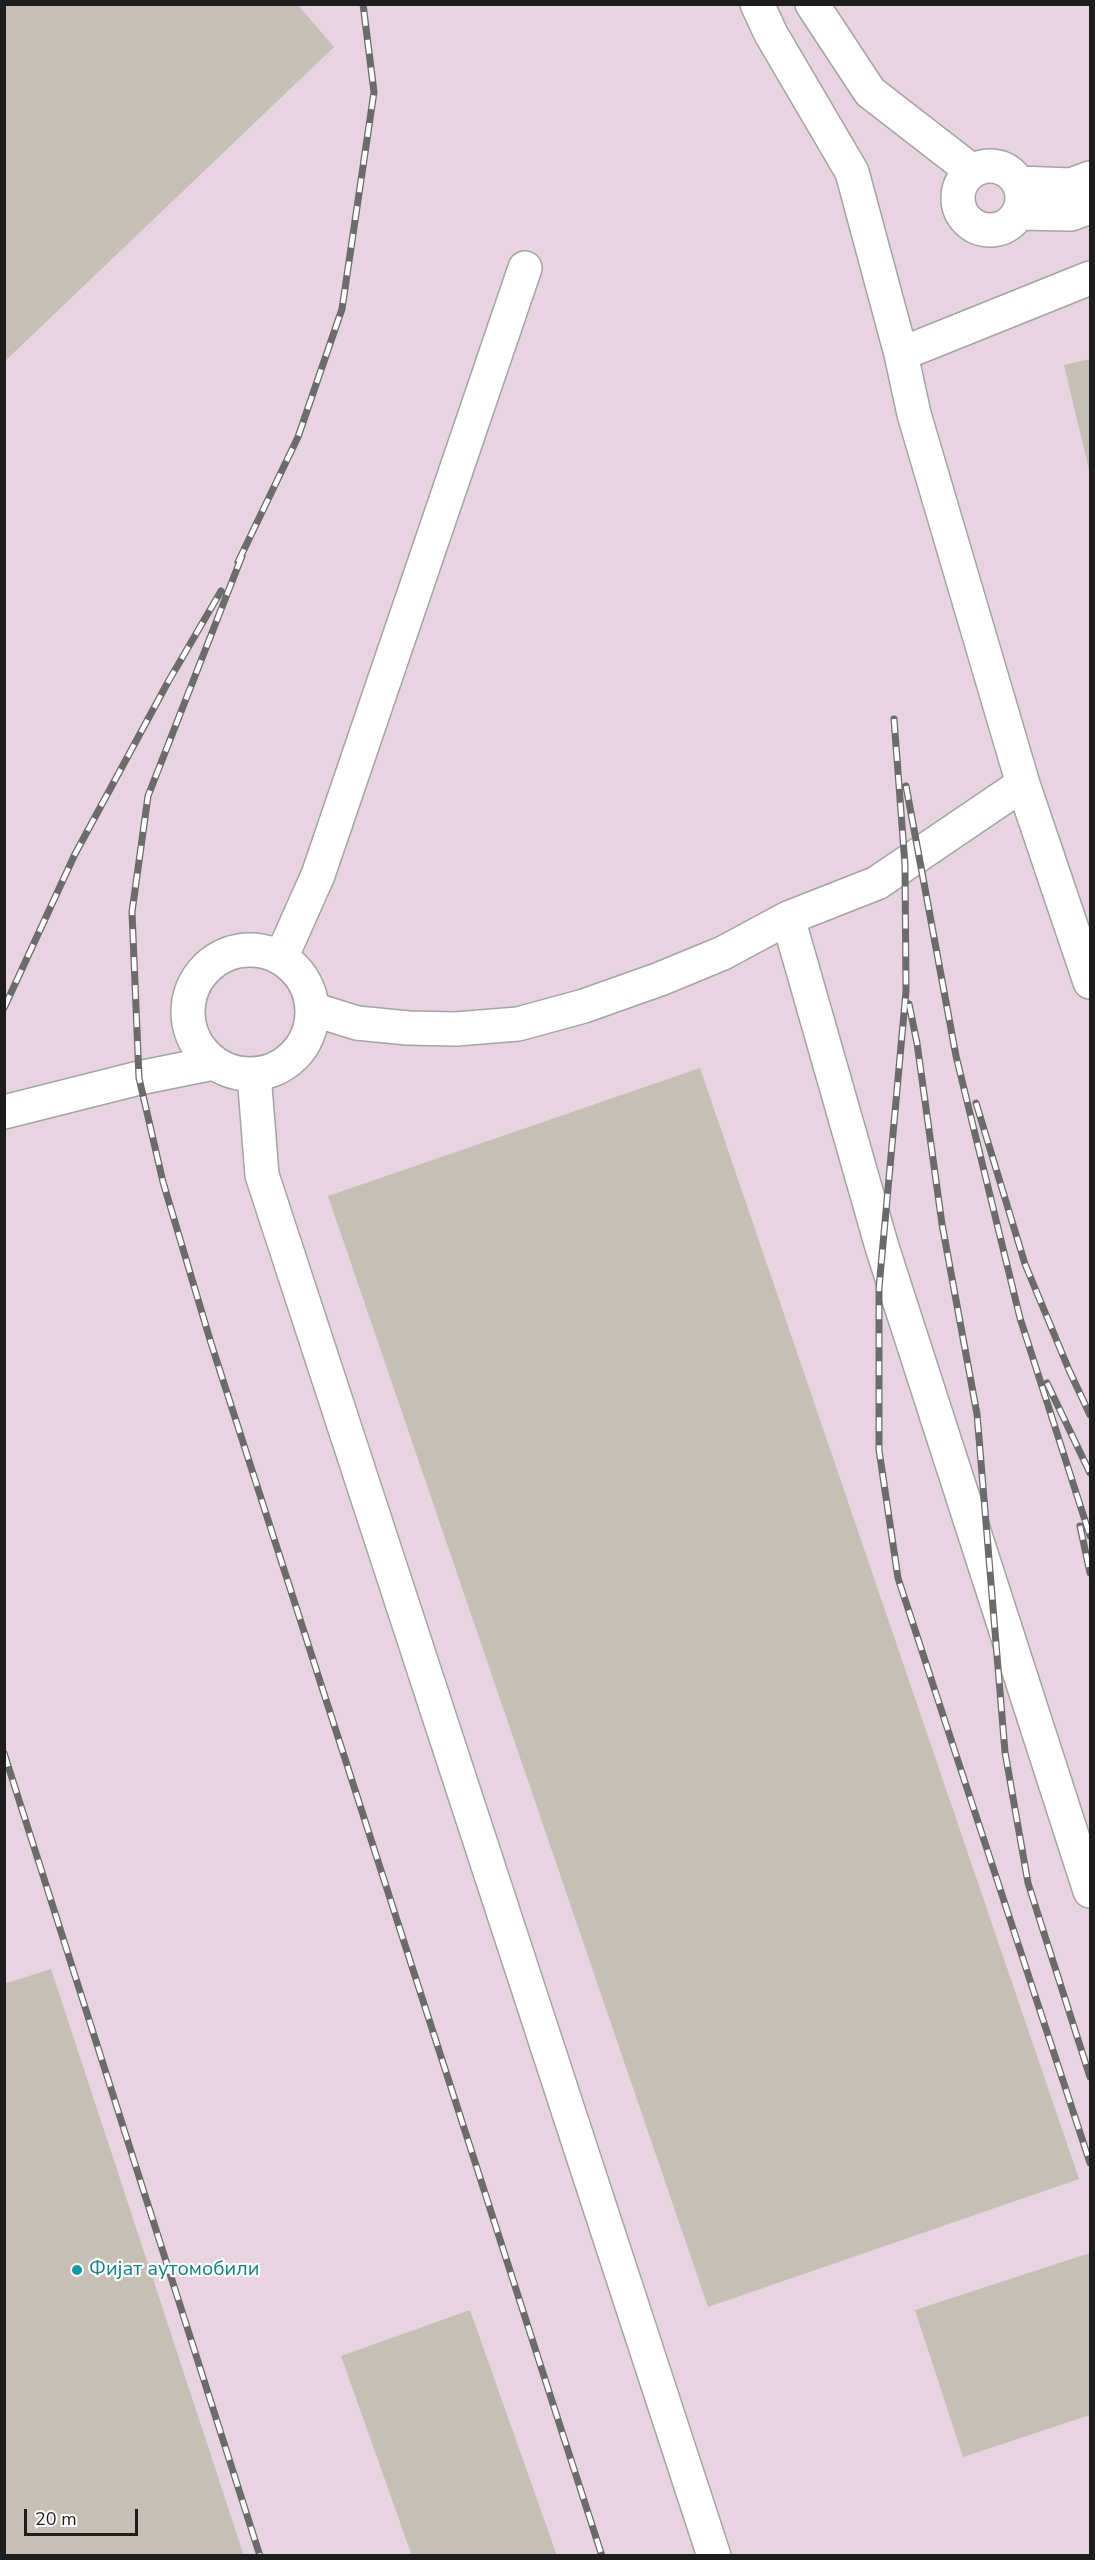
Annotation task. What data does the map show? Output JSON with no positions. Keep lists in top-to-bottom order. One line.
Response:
{"places":["Фијат аутомобили"],"scale_bar":"20 m"}
